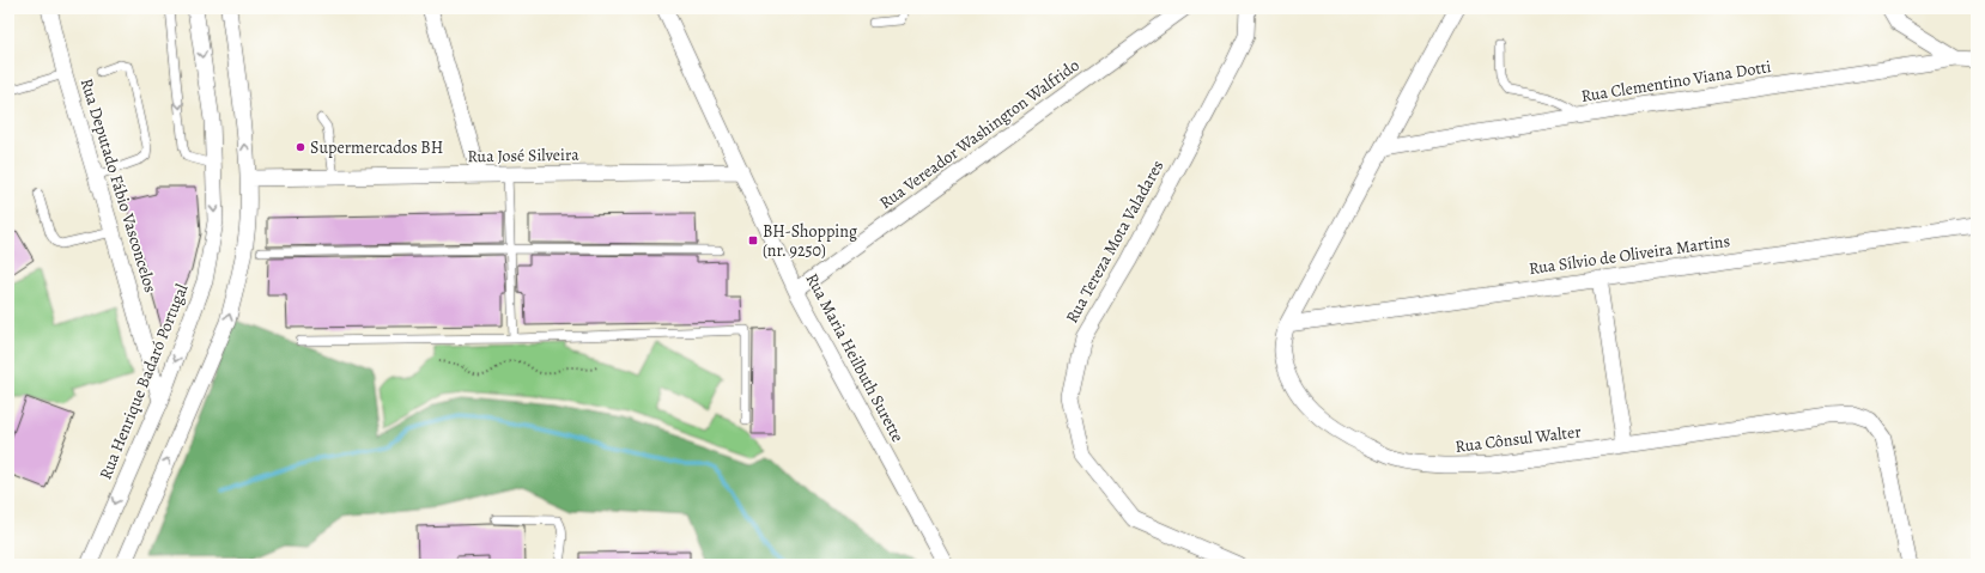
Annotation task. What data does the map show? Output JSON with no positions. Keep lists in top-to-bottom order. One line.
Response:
{"streets":{"street":["Rua Clementino Viana Dotti","Rua Vereador Washington Walfrido","Rua José Silveira","Rua Deputado Fábio Vasconcelos","Rua Tereza Mota Valadares","Rua Sílvio de Oliveira Martins","Rua Maria Heilbuth Surette","Rua Henrique Badaró Portugal","Rua Cônsul Walter"]},"crossings":[["Rua Clementino Viana Dotti","Rua Cônsul Walter"],["Rua Vereador Washington Walfrido","Rua Maria Heilbuth Surette"],["Rua José Silveira","Rua Maria Heilbuth Surette"],["Rua Deputado Fábio Vasconcelos","Rua Henrique Badaró Portugal"],["Rua Sílvio de Oliveira Martins","Rua Cônsul Walter"]],"places":{"other":["Supermercados BH"],"transit":["BH-Shopping (nr. 9250)"]}}
